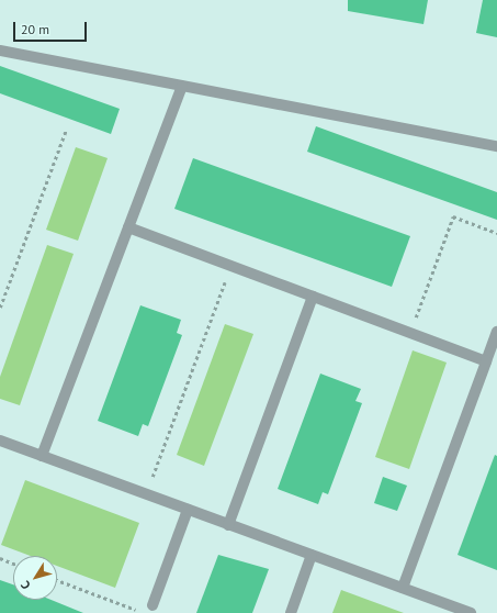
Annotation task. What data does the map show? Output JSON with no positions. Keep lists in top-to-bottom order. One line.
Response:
{"scale_bar":"20 m","north":"bottom left"}
